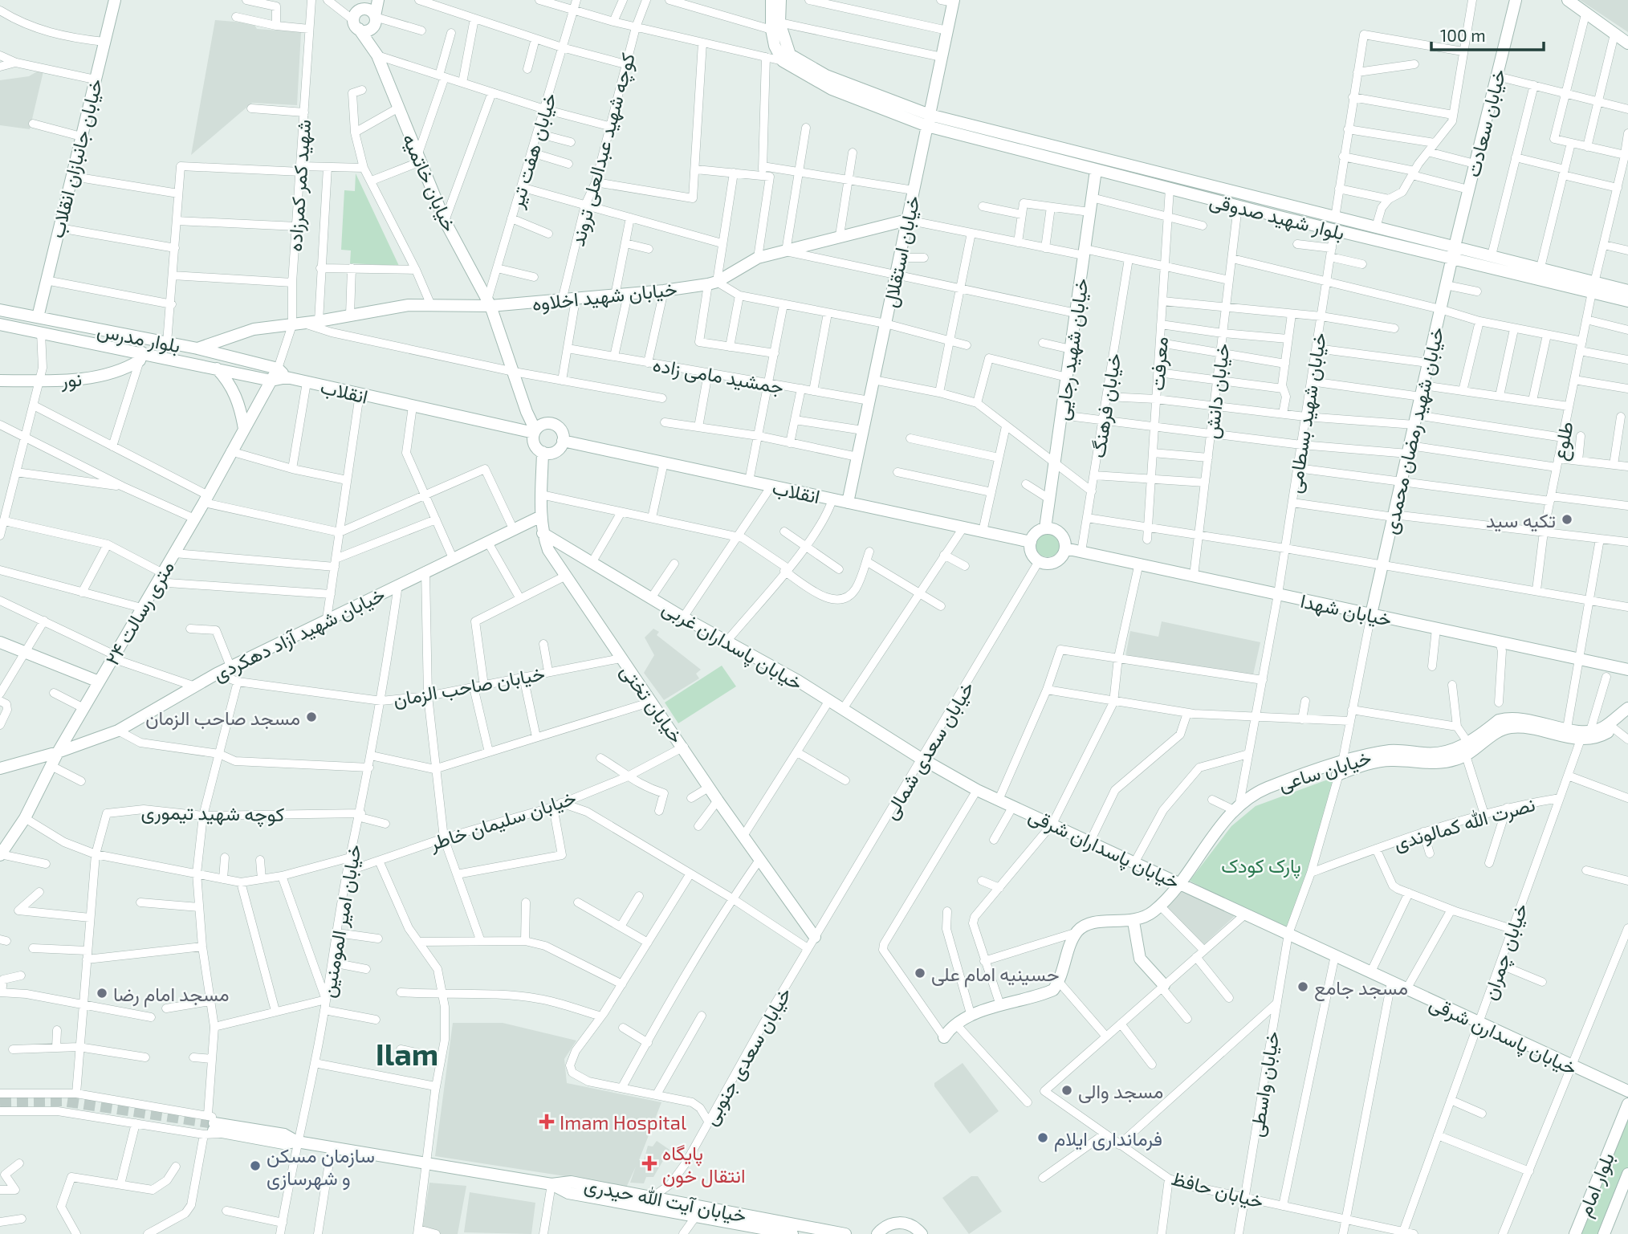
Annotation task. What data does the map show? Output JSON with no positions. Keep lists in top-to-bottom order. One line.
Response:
{"streets":{"street":["خیابان سعادت","کوچه شهید عبدالعلی تروند","خیابان هفت تیر","خیابان جانبازان انقلاب","خیابان خاتمیه","شهید کمر کمرزاده","بلوار شهید صدوقی","خیابان استقلال","خیابان شهید اخلاوه","بلوار مدرس","خیابان شهید رجایی","معرفت","جمشید مامی زاده","نور","انقلاب","خیابان دانش","خیابان فرهنگ","خیابان شهید بسطامی","خیابان شهید رمضان محمدی","طلوع","خیابان شهدا","۲۴ متری رسالت","خیابان شهید آزاد دهکردی","خیابان پاسداران غربی","خیابان صاحب الزمان","خیابان تختی","خیابان سعدی شمالی","خیابان ساعی","کوچه شهید تیموری","خیابان سلیمان خاطر","نصرت الله کمالوندی","خیابان پاسداران شرقی","خیابان امیر المومنین","خیابان چمران","خیابان پاسدارن شرقی","خیابان سعدی جنوبی","خیابان واسطی","بلوار امام","خیابان حافظ","خیابان آیت الله حیدری"]},"crossings":[["خیابان سعادت","بلوار شهید صدوقی"],["خیابان سعادت","خیابان شهید رمضان محمدی"],["کوچه شهید عبدالعلی تروند","خیابان شهید اخلاوه"],["خیابان هفت تیر","خیابان خاتمیه"],["خیابان هفت تیر","خیابان شهید اخلاوه"],["خیابان جانبازان انقلاب","بلوار مدرس"],["خیابان خاتمیه","خیابان شهید اخلاوه"],["شهید کمر کمرزاده","خیابان شهید اخلاوه"],["شهید کمر کمرزاده","بلوار مدرس"],["شهید کمر کمرزاده","۲۴ متری رسالت"],["بلوار شهید صدوقی","خیابان استقلال"],["بلوار شهید صدوقی","خیابان شهید رجایی"],["بلوار شهید صدوقی","معرفت"],["بلوار شهید صدوقی","خیابان دانش"],["بلوار شهید صدوقی","خیابان شهید بسطامی"],["بلوار شهید صدوقی","خیابان شهید رمضان محمدی"],["بلوار شهید صدوقی","طلوع"],["خیابان استقلال","خیابان شهید اخلاوه"],["خیابان استقلال","جمشید مامی زاده"],["خیابان استقلال","انقلاب"],["خیابان شهید اخلاوه","بلوار مدرس"],["بلوار مدرس","نور"],["بلوار مدرس","انقلاب"],["بلوار مدرس","۲۴ متری رسالت"],["خیابان شهید رجایی","انقلاب"],["خیابان شهید رجایی","خیابان شهدا"],["خیابان شهید رجایی","خیابان سعدی شمالی"],["انقلاب","خیابان شهدا"],["انقلاب","۲۴ متری رسالت"],["انقلاب","خیابان تختی"],["انقلاب","خیابان سعدی شمالی"],["خیابان دانش","خیابان شهدا"],["خیابان فرهنگ","خیابان شهدا"],["خیابان شهید بسطامی","خیابان شهدا"],["خیابان شهید بسطامی","خیابان ساعی"],["خیابان شهید رمضان محمدی","خیابان شهدا"],["خیابان شهید رمضان محمدی","خیابان واسطی"],["خیابان شهدا","خیابان سعدی شمالی"],["خیابان شهدا","خیابان واسطی"],["۲۴ متری رسالت","خیابان شهید آزاد دهکردی"],["خیابان شهید آزاد دهکردی","خیابان صاحب الزمان"],["خیابان شهید آزاد دهکردی","خیابان تختی"],["خیابان شهید آزاد دهکردی","خیابان امیر المومنین"],["خیابان پاسداران غربی","خیابان تختی"],["خیابان پاسداران غربی","خیابان سعدی شمالی"],["خیابان پاسداران غربی","خیابان پاسداران شرقی"],["خیابان صاحب الزمان","خیابان تختی"],["خیابان صاحب الزمان","خیابان امیر المومنین"],["خیابان تختی","خیابان سعدی شمالی"],["خیابان تختی","خیابان سلیمان خاطر"],["خیابان تختی","خیابان سعدی جنوبی"],["خیابان سعدی شمالی","خیابان پاسداران شرقی"],["خیابان سعدی شمالی","خیابان سعدی جنوبی"],["خیابان ساعی","نصرت الله کمالوندی"],["خیابان ساعی","خیابان پاسداران شرقی"],["خیابان ساعی","خیابان واسطی"],["کوچه شهید تیموری","خیابان امیر المومنین"],["خیابان سلیمان خاطر","خیابان امیر المومنین"],["نصرت الله کمالوندی","خیابان چمران"],["نصرت الله کمالوندی","خیابان واسطی"],["خیابان پاسداران شرقی","خیابان پاسدارن شرقی"],["خیابان پاسداران شرقی","خیابان واسطی"],["خیابان امیر المومنین","خیابان آیت الله حیدری"],["خیابان چمران","خیابان پاسدارن شرقی"],["خیابان چمران","خیابان حافظ"],["خیابان پاسدارن شرقی","خیابان واسطی"],["خیابان سعدی جنوبی","خیابان آیت الله حیدری"],["خیابان واسطی","خیابان حافظ"]],"districts":["Ilam"],"parks":["پارک کودک"],"places":{"other":["تکیه سید","مسجد صاحب الزمان","حسینیه امام علی","مسجد جامع","مسجد امام رضا","مسجد والی","فرمانداری ایلام","سازمان مسکن و شهرسازی"],"health":["Imam Hospital","پایگاه انتقال خون"]},"scale_bar":"100 m"}
